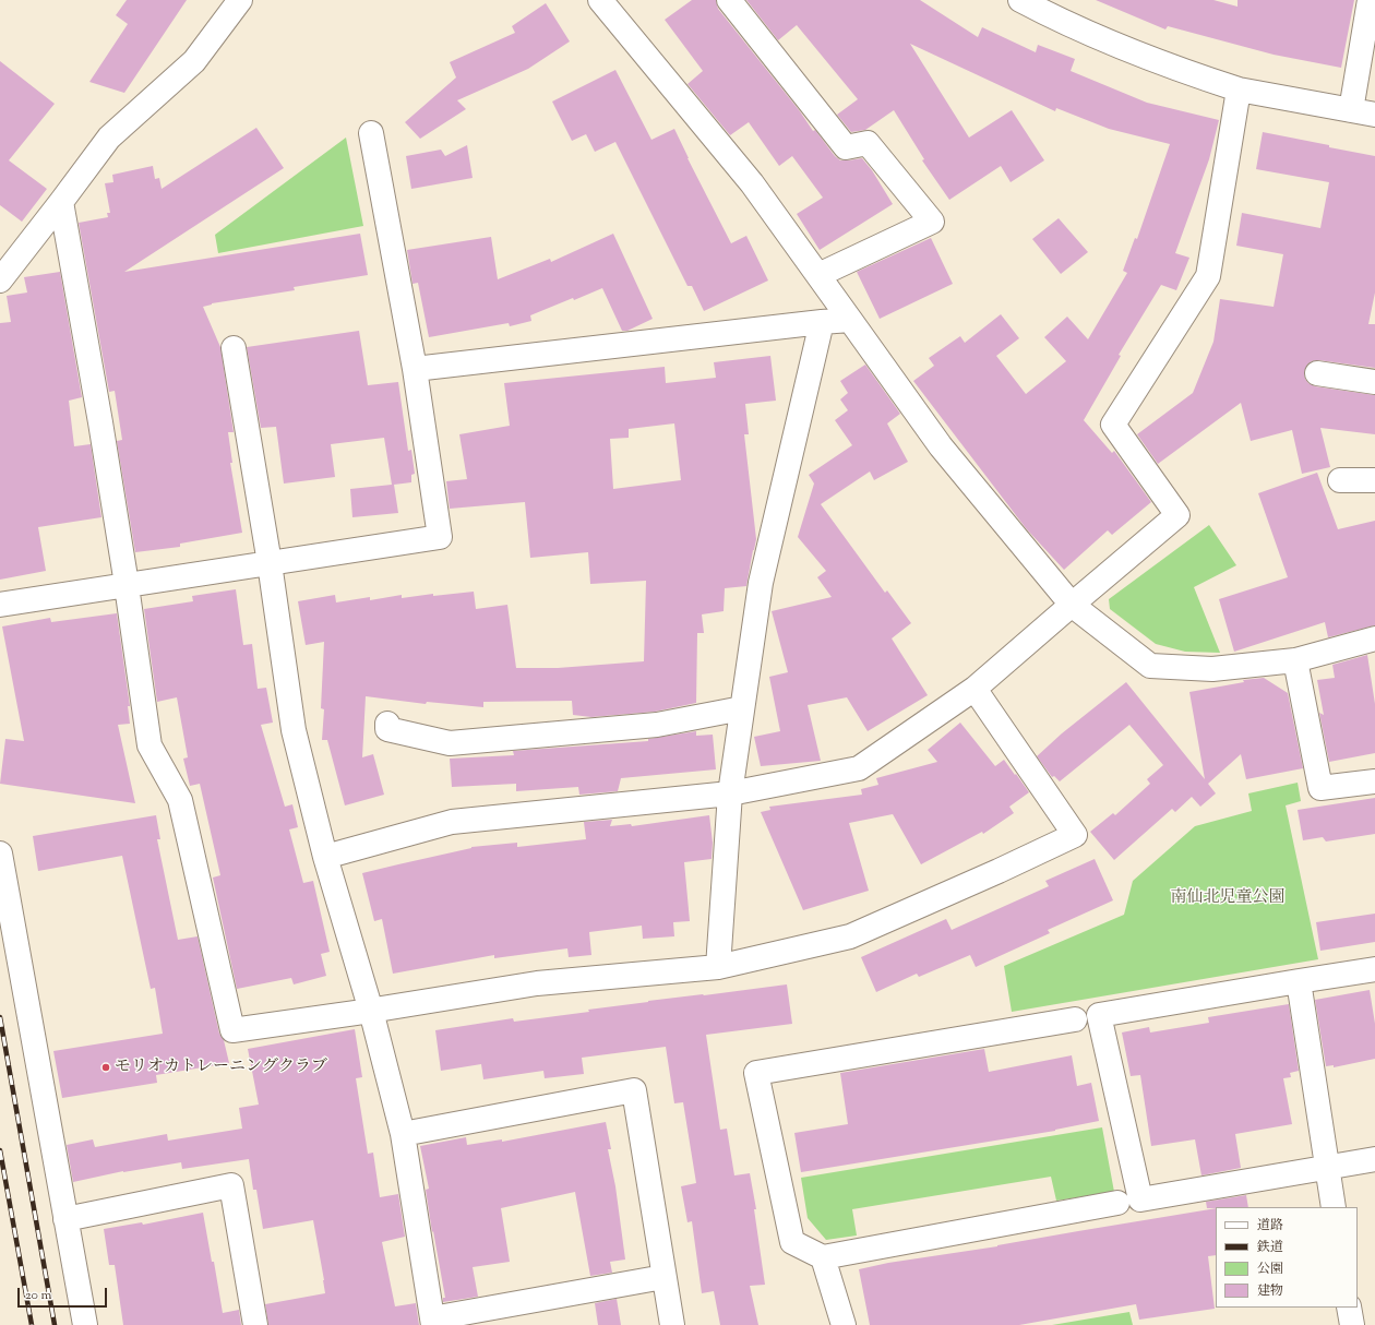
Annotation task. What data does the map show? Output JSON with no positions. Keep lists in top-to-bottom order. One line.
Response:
{"parks":["南仙北児童公園"],"places":["モリオカトレーニングクラブ"],"legend":["道路","鉄道","公園","建物"],"scale_bar":"20 m"}
